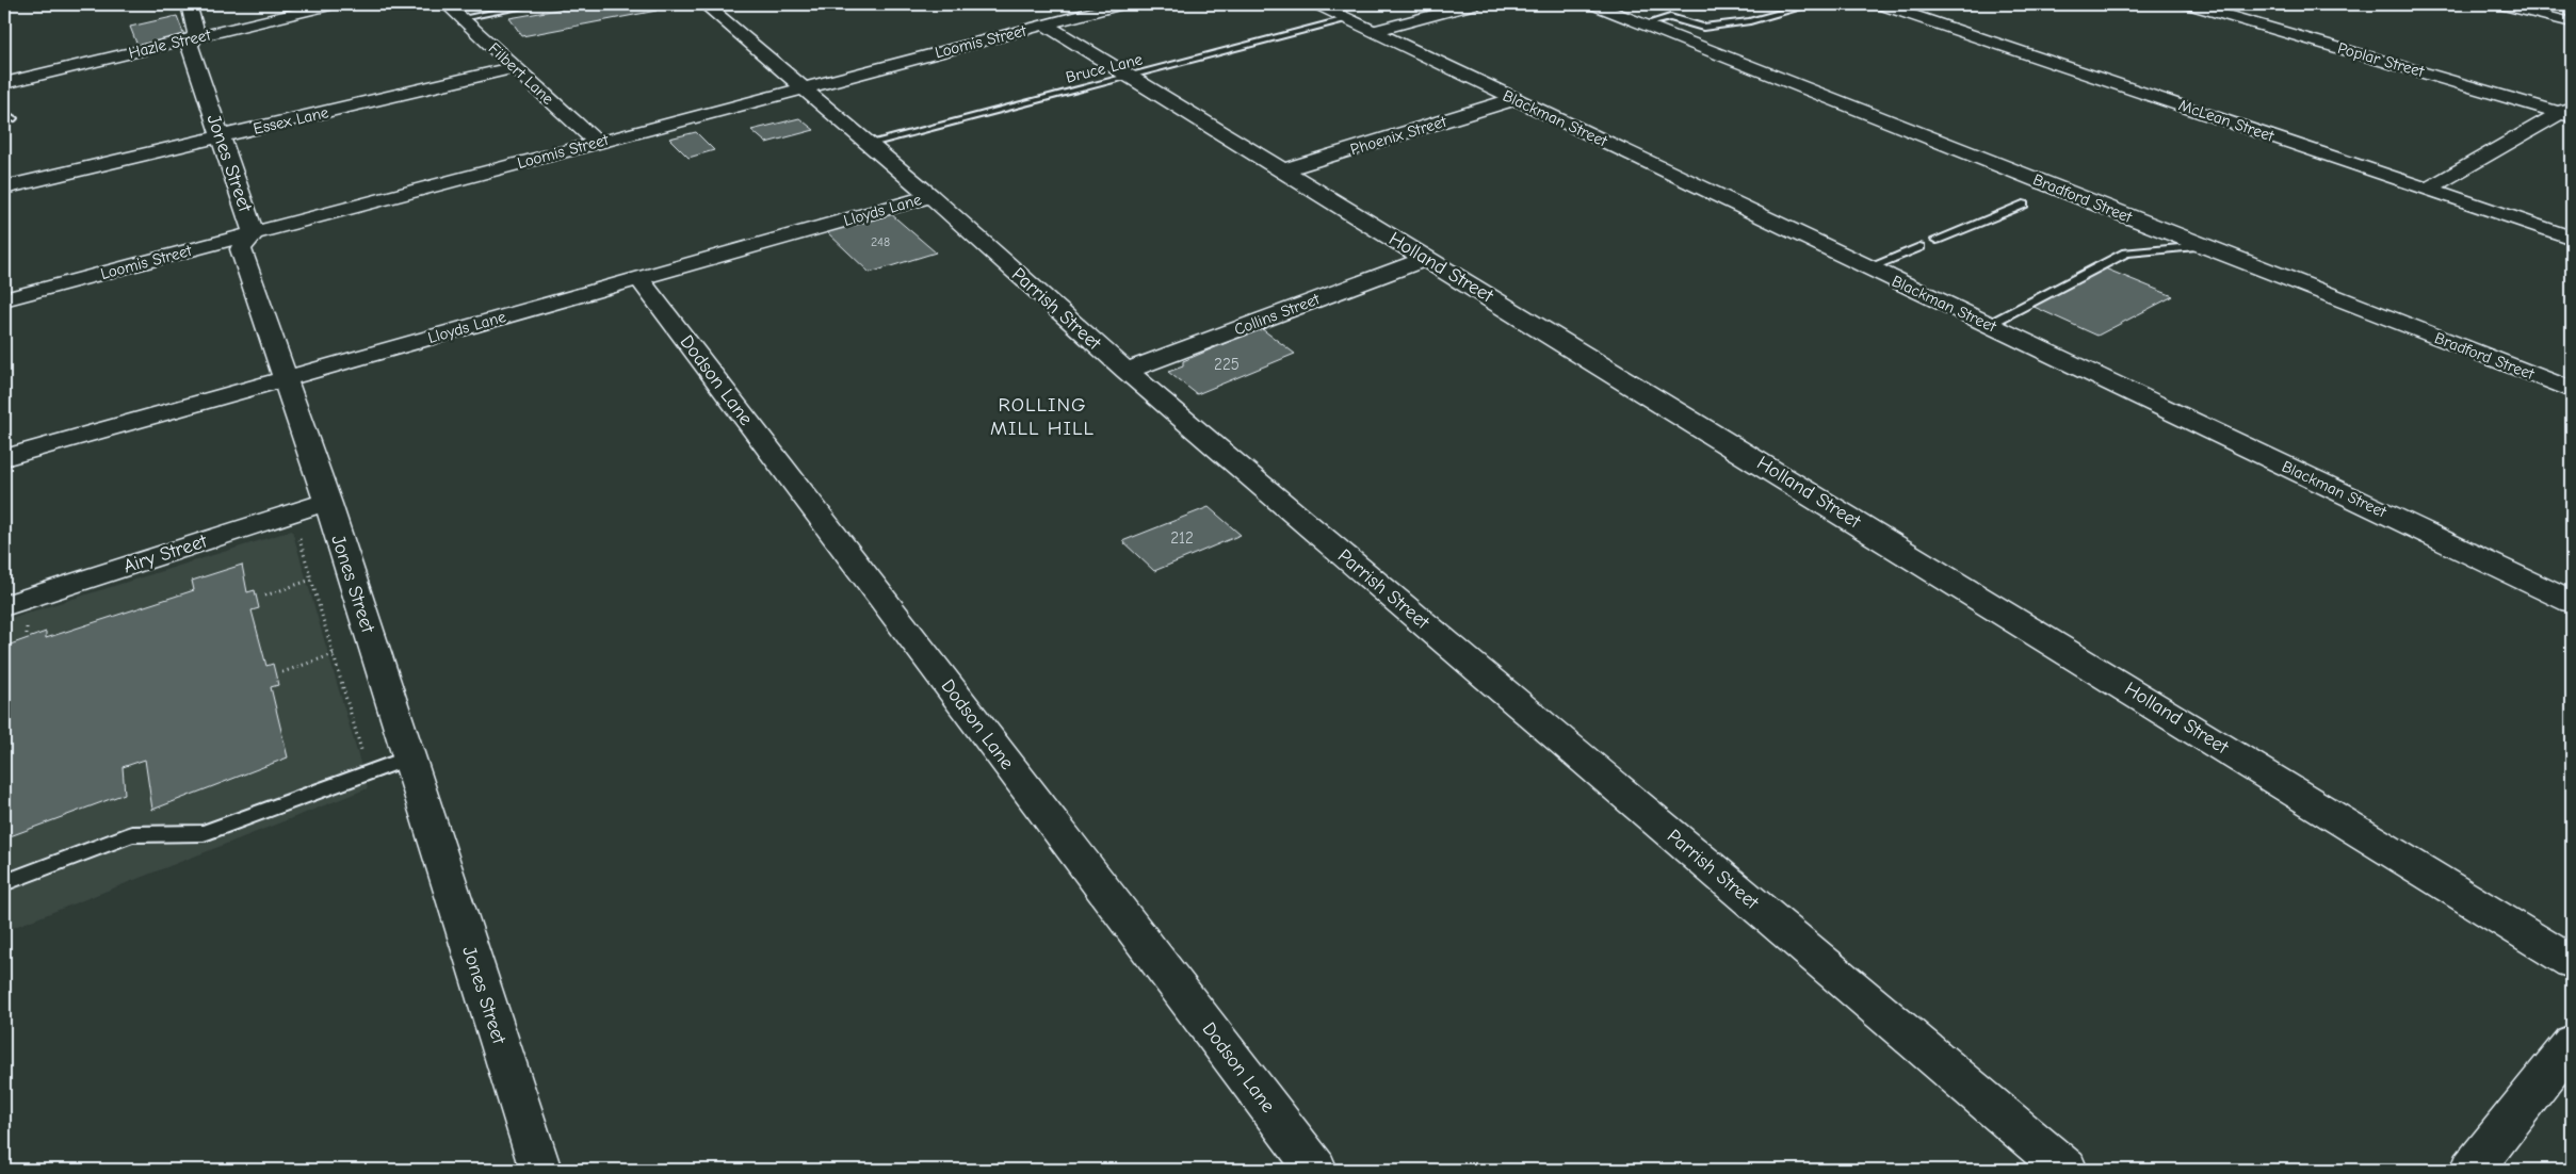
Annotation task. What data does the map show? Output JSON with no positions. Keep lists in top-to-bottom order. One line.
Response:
{"streets":{"street":["Loomis Street","Hazle Street","Poplar Street","Filbert Lane","Blackman Street","Essex Lane","McLean Street","Phoenix Street","Jones Street","Bradford Street","Lloyds Lane","Holland Street","Parrish Street","Collins Street","Dodson Lane","Airy Street"],"lane":["Bruce Lane"]},"crossings":[["Loomis Street","Filbert Lane"],["Loomis Street","Jones Street"],["Loomis Street","Holland Street"],["Loomis Street","Parrish Street"],["Hazle Street","Jones Street"],["Bruce Lane","Blackman Street"],["Bruce Lane","Holland Street"],["Bruce Lane","Parrish Street"],["Filbert Lane","Essex Lane"],["Blackman Street","Phoenix Street"],["Essex Lane","Jones Street"],["Phoenix Street","Holland Street"],["Jones Street","Lloyds Lane"],["Jones Street","Airy Street"],["Lloyds Lane","Parrish Street"],["Lloyds Lane","Dodson Lane"],["Holland Street","Collins Street"],["Parrish Street","Collins Street"]],"districts":["ROLLING MILL HILL"],"house_numbers":["248","225","212"]}
